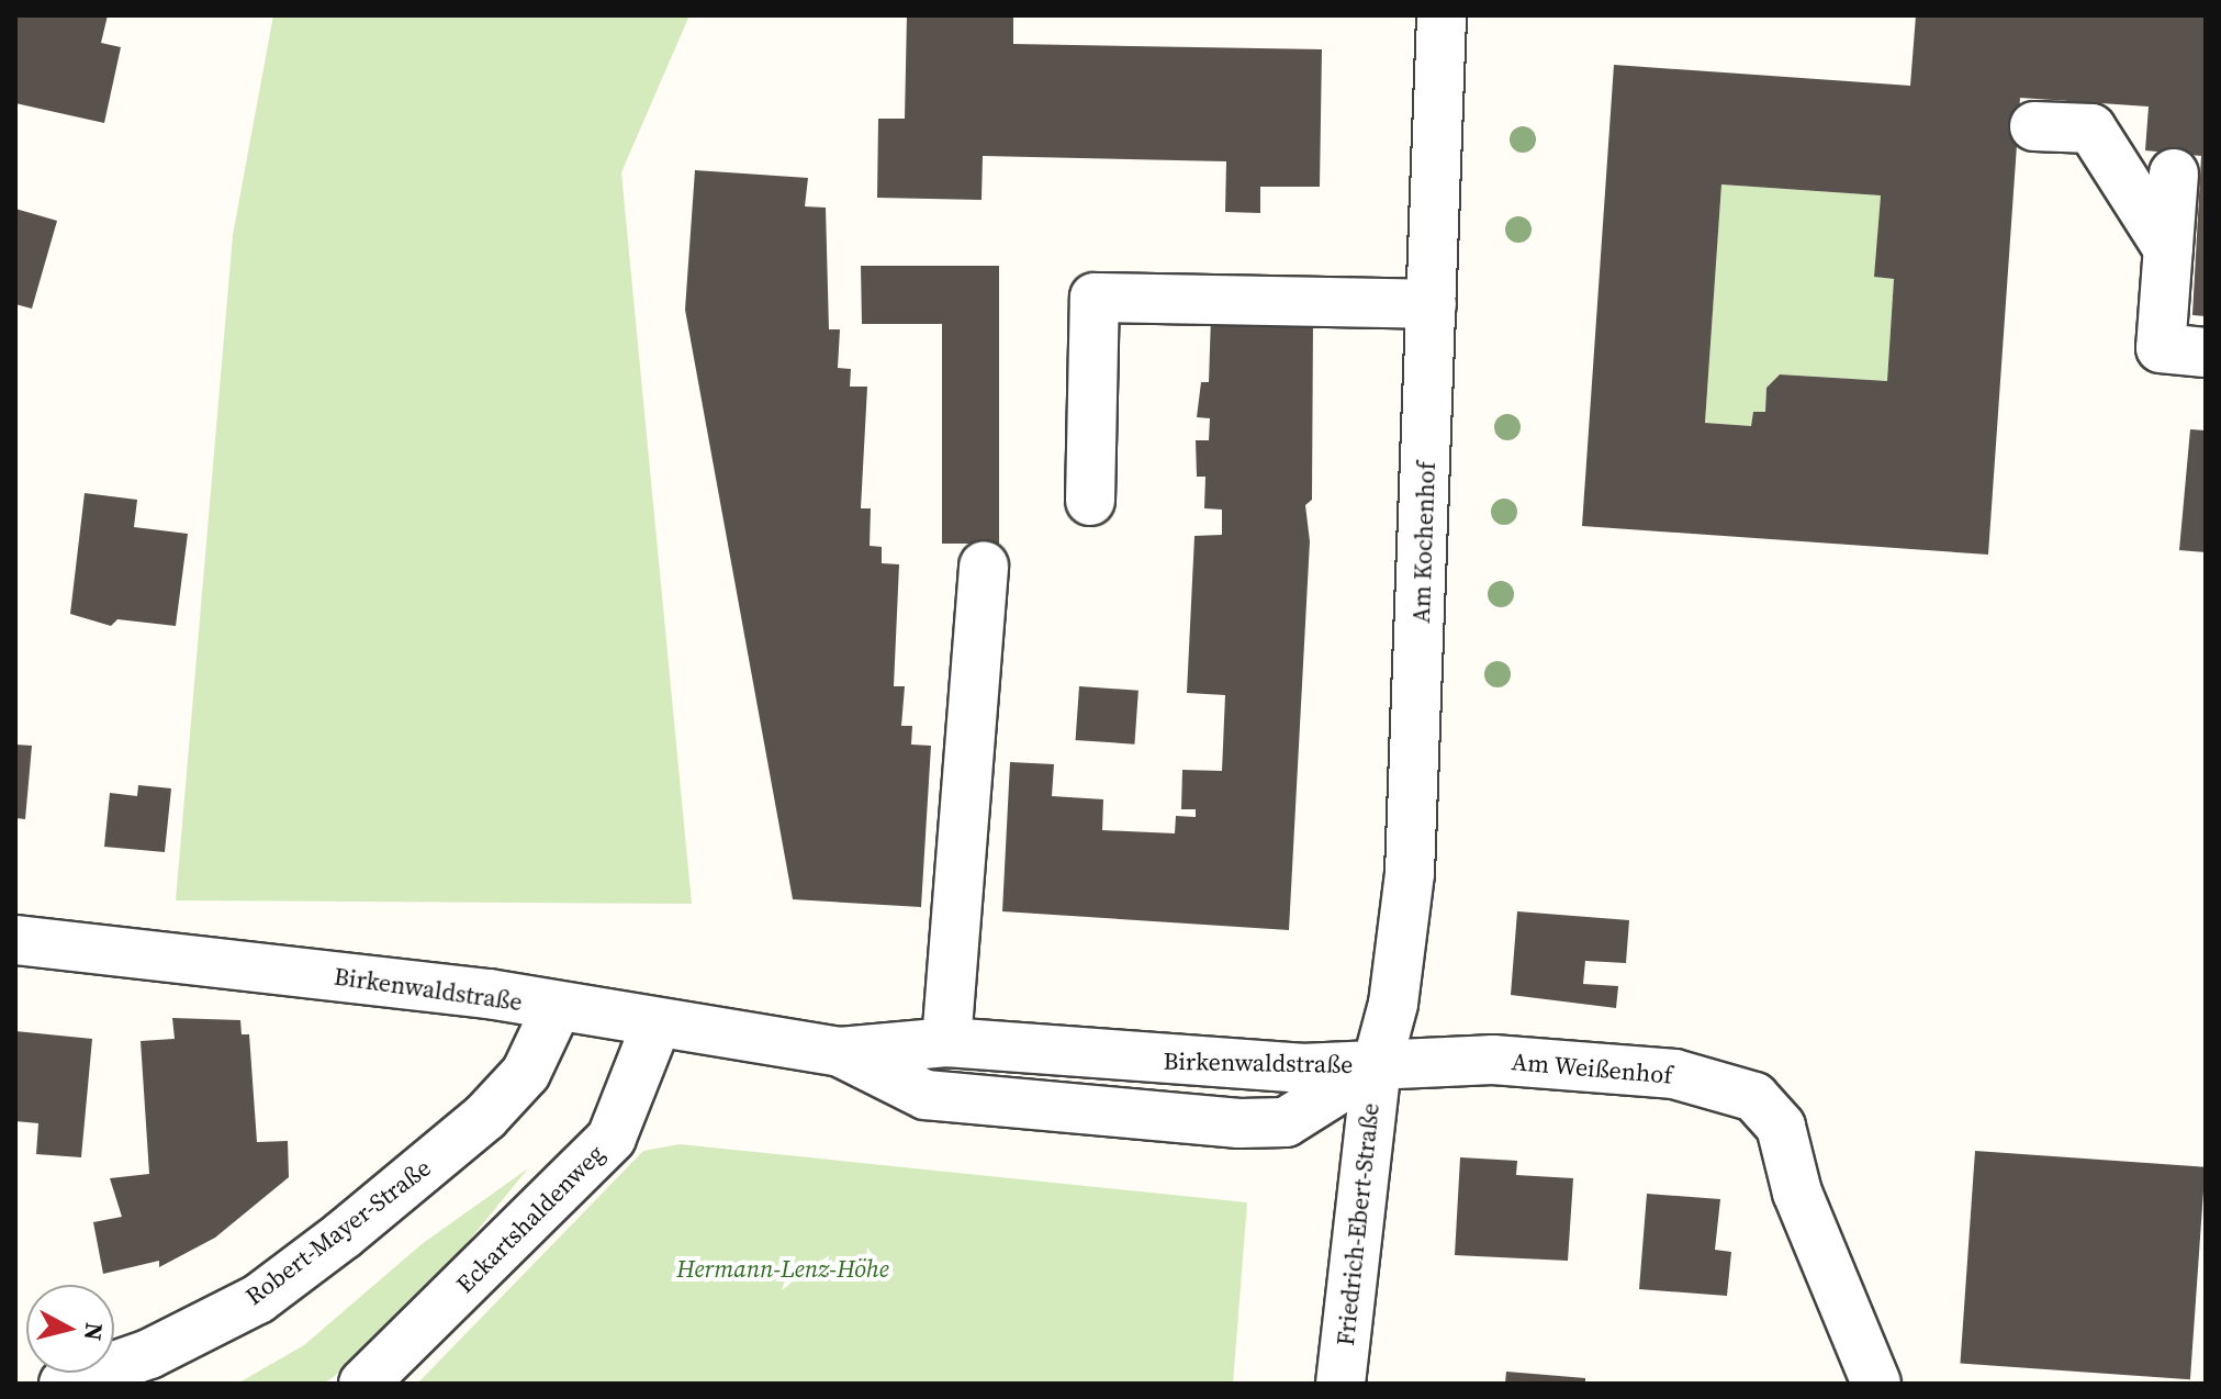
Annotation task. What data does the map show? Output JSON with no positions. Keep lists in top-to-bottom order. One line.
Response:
{"streets":{"street":["Am Kochenhof","Birkenwaldstraße","Am Weißenhof","Eckartshaldenweg","Friedrich-Ebert-Straße","Robert-Mayer-Straße"]},"crossings":[["Am Kochenhof","Birkenwaldstraße"],["Am Kochenhof","Am Weißenhof"],["Am Kochenhof","Friedrich-Ebert-Straße"],["Birkenwaldstraße","Am Weißenhof"],["Birkenwaldstraße","Eckartshaldenweg"],["Birkenwaldstraße","Friedrich-Ebert-Straße"],["Birkenwaldstraße","Robert-Mayer-Straße"],["Am Weißenhof","Friedrich-Ebert-Straße"]],"parks":["Hermann-Lenz-Höhe"],"north":"right"}
